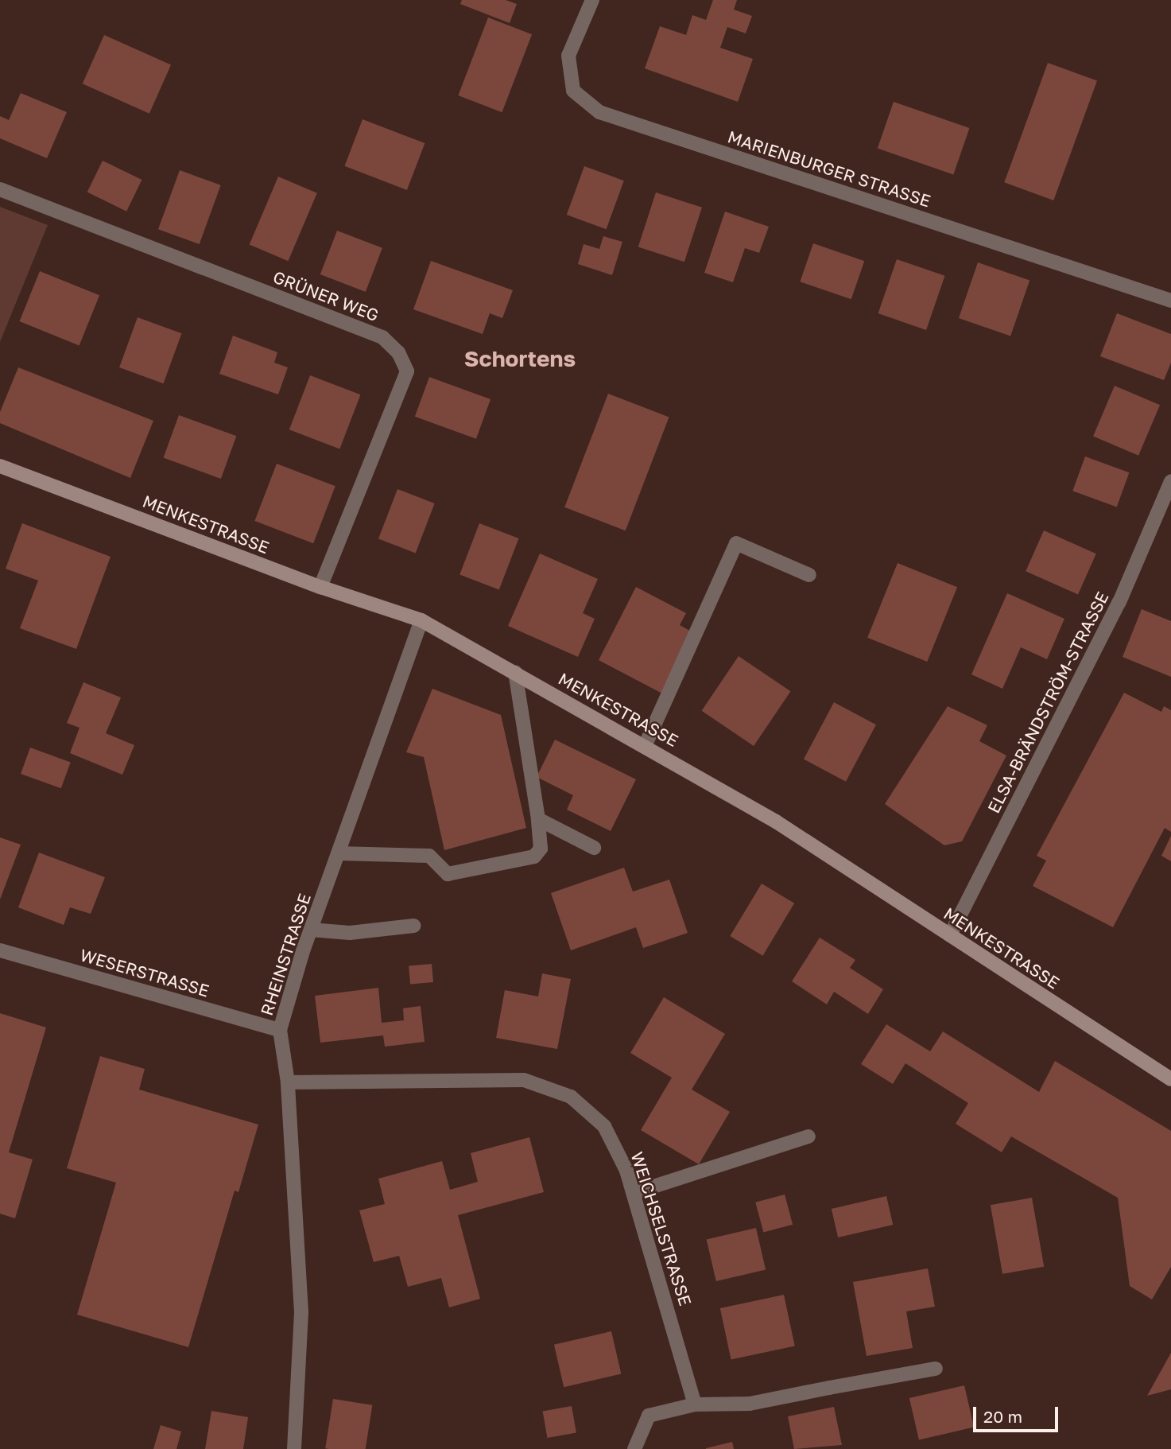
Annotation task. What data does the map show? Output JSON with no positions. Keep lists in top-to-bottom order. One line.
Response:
{"streets":{"street":["MARIENBURGER STRASSE","GRÜNER WEG","MENKESTRASSE","ELSA-BRÄNDSTRÖM-STRASSE","RHEINSTRASSE","WESERSTRASSE","WEICHSELSTRASSE"]},"crossings":[["GRÜNER WEG","MENKESTRASSE"],["MENKESTRASSE","ELSA-BRÄNDSTRÖM-STRASSE"],["MENKESTRASSE","RHEINSTRASSE"],["RHEINSTRASSE","WESERSTRASSE"],["RHEINSTRASSE","WEICHSELSTRASSE"]],"districts":["Schortens"],"scale_bar":"20 m"}
